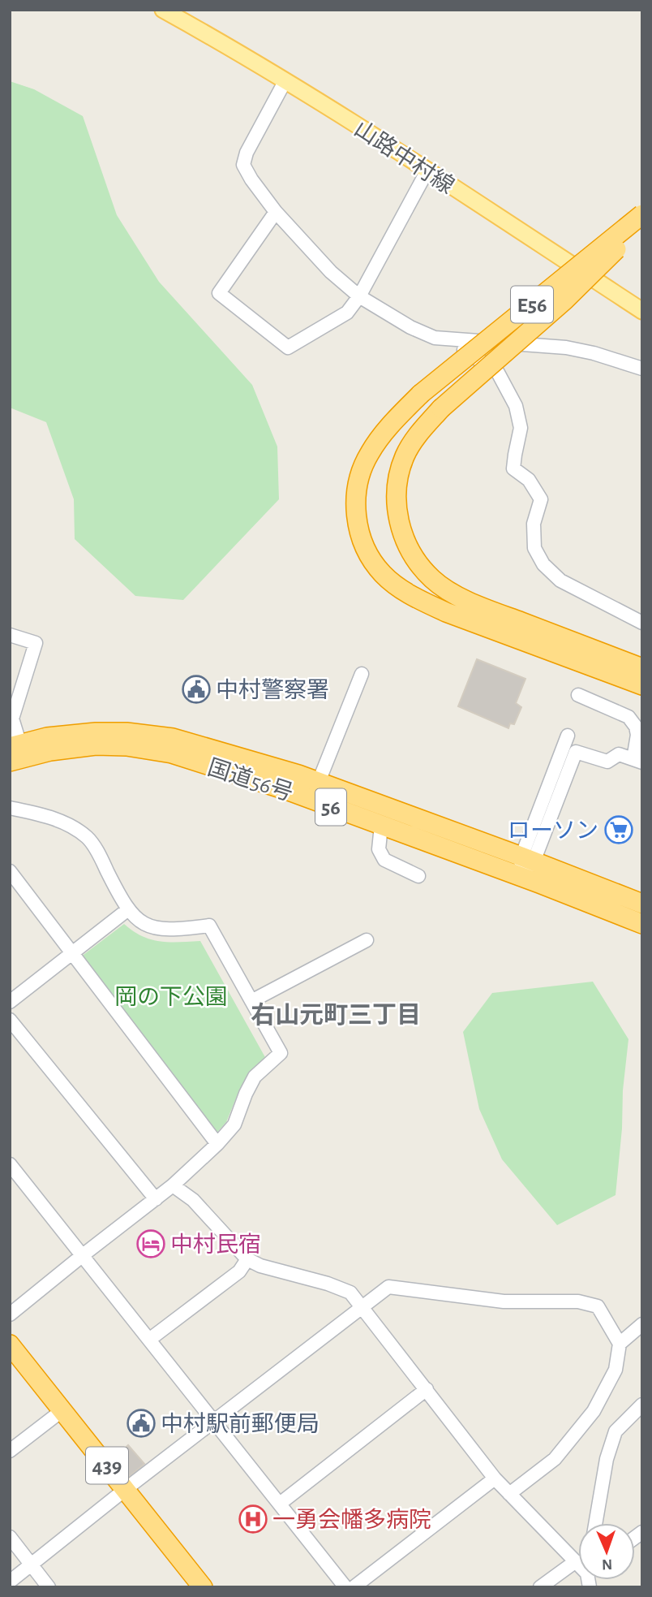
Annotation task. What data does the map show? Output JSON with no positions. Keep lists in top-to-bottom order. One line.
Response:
{"streets":{"highway":["E56","国道56号","56","439"],"main road":["山路中村線"]},"districts":["右山元町三丁目"],"parks":["岡の下公園"],"places":{"public building":["中村警察署","中村駅前郵便局"],"supermarket":["ローソン"],"hotel":["中村民宿"],"hospital":["一勇会幡多病院"]},"north":"bottom"}
